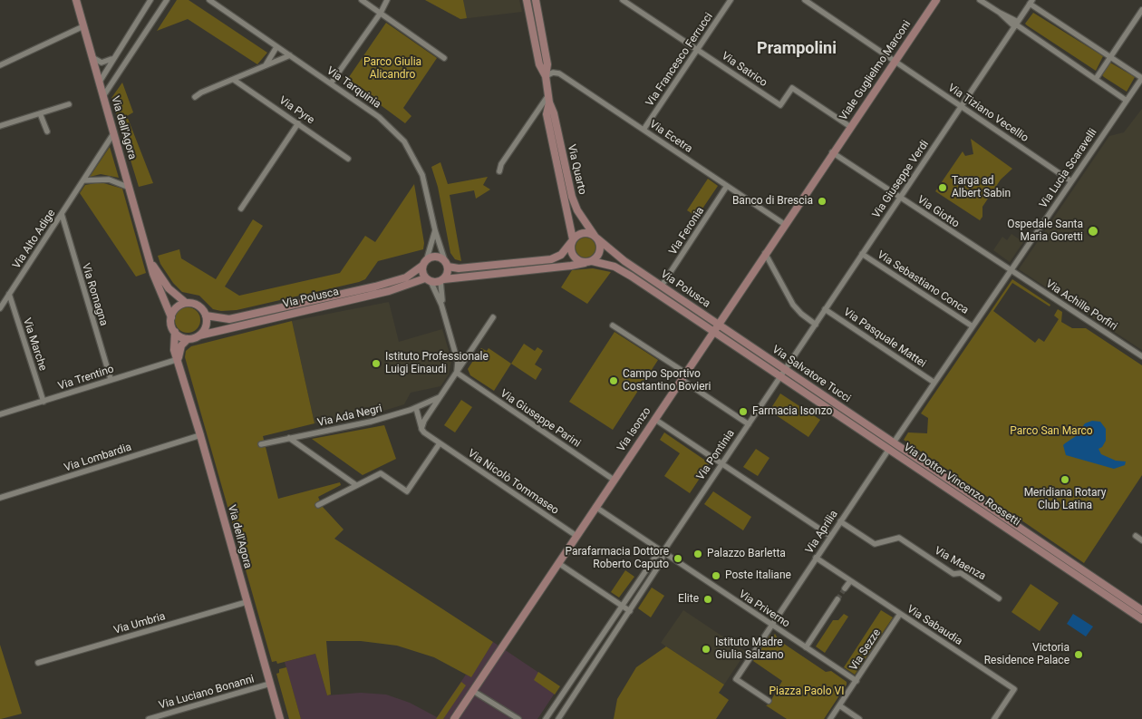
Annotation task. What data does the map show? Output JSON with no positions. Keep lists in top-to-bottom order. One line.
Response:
{"streets":{"street":["Via Francesco Ferrucci","Via Satrico","Viale Guglielmo Marconi","Via Tarquinia","Via Pyre","Via Tiziano Vecellio","Via dell'Agora","Via Ecetra","Via Lucia Scaravelli","Via Quarto","Via Giuseppe Verdi","Via Giotto","Via Feronia","Via Alto Adige","Via Sebastiano Conca","Via Polusca","Via Romagna","Via Achille Porfiri","Via Pasquale Mattei","Via Marche","Via Salvatore Tucci","Via Trentino","Via Ada Negri","Via Giuseppe Parini","Via Isonzo","Via Pontinia","Via Lombardia","Via Nicolò Tommaseo","Via Dottor Vincenzo Rossetti","Via Aprilia","Via Maenza","Via Priverno","Via Umbria","Via Sabaudia","Via Sezze","Via Luciano Bonanni"]},"crossings":[["Via Francesco Ferrucci","Via Satrico"],["Via Francesco Ferrucci","Via Ecetra"],["Via Satrico","Viale Guglielmo Marconi"],["Viale Guglielmo Marconi","Via Tiziano Vecellio"],["Viale Guglielmo Marconi","Via Giotto"],["Viale Guglielmo Marconi","Via Isonzo"],["Via Tarquinia","Via Polusca"],["Via Tiziano Vecellio","Via Lucia Scaravelli"],["Via Tiziano Vecellio","Via Giuseppe Verdi"],["Via dell'Agora","Via Alto Adige"],["Via dell'Agora","Via Polusca"],["Via dell'Agora","Via Trentino"],["Via dell'Agora","Via Lombardia"],["Via dell'Agora","Via Umbria"],["Via dell'Agora","Via Luciano Bonanni"],["Via Ecetra","Via Quarto"],["Via Ecetra","Via Feronia"],["Via Ecetra","Via Isonzo"],["Via Lucia Scaravelli","Via Giotto"],["Via Lucia Scaravelli","Via Achille Porfiri"],["Via Quarto","Via Polusca"],["Via Giuseppe Verdi","Via Giotto"],["Via Giuseppe Verdi","Via Sebastiano Conca"],["Via Giuseppe Verdi","Via Pasquale Mattei"],["Via Giuseppe Verdi","Via Salvatore Tucci"],["Via Giuseppe Verdi","Via Pontinia"],["Via Giotto","Via Achille Porfiri"],["Via Giotto","Via Isonzo"],["Via Feronia","Via Polusca"],["Via Alto Adige","Via Romagna"],["Via Alto Adige","Via Marche"],["Via Polusca","Via Salvatore Tucci"],["Via Polusca","Via Isonzo"],["Via Romagna","Via Trentino"],["Via Marche","Via Trentino"],["Via Salvatore Tucci","Via Isonzo"],["Via Salvatore Tucci","Via Pontinia"],["Via Salvatore Tucci","Via Dottor Vincenzo Rossetti"],["Via Salvatore Tucci","Via Aprilia"],["Via Giuseppe Parini","Via Isonzo"],["Via Isonzo","Via Nicolò Tommaseo"],["Via Isonzo","Via Priverno"],["Via Pontinia","Via Priverno"],["Via Dottor Vincenzo Rossetti","Via Aprilia"],["Via Aprilia","Via Maenza"],["Via Aprilia","Via Priverno"],["Via Aprilia","Via Sabaudia"],["Via Priverno","Via Sezze"],["Via Sabaudia","Via Sezze"]],"districts":["Prampolini"],"parks":["Parco Giulia Alicandro","Parco San Marco","Piazza Paolo VI"],"places":["Targa ad Albert Sabin","Banco di Brescia","Ospedale Santa Maria Goretti","Istituto Professionale Luigi Einaudi","Campo Sportivo Costantino Bovieri","Farmacia Isonzo","Meridiana Rotary Club Latina","Palazzo Barletta","Parafarmacia Dottore Roberto Caputo","Poste Italiane","Elite","Istituto Madre Giulia Salzano","Victoria Residence Palace"]}
